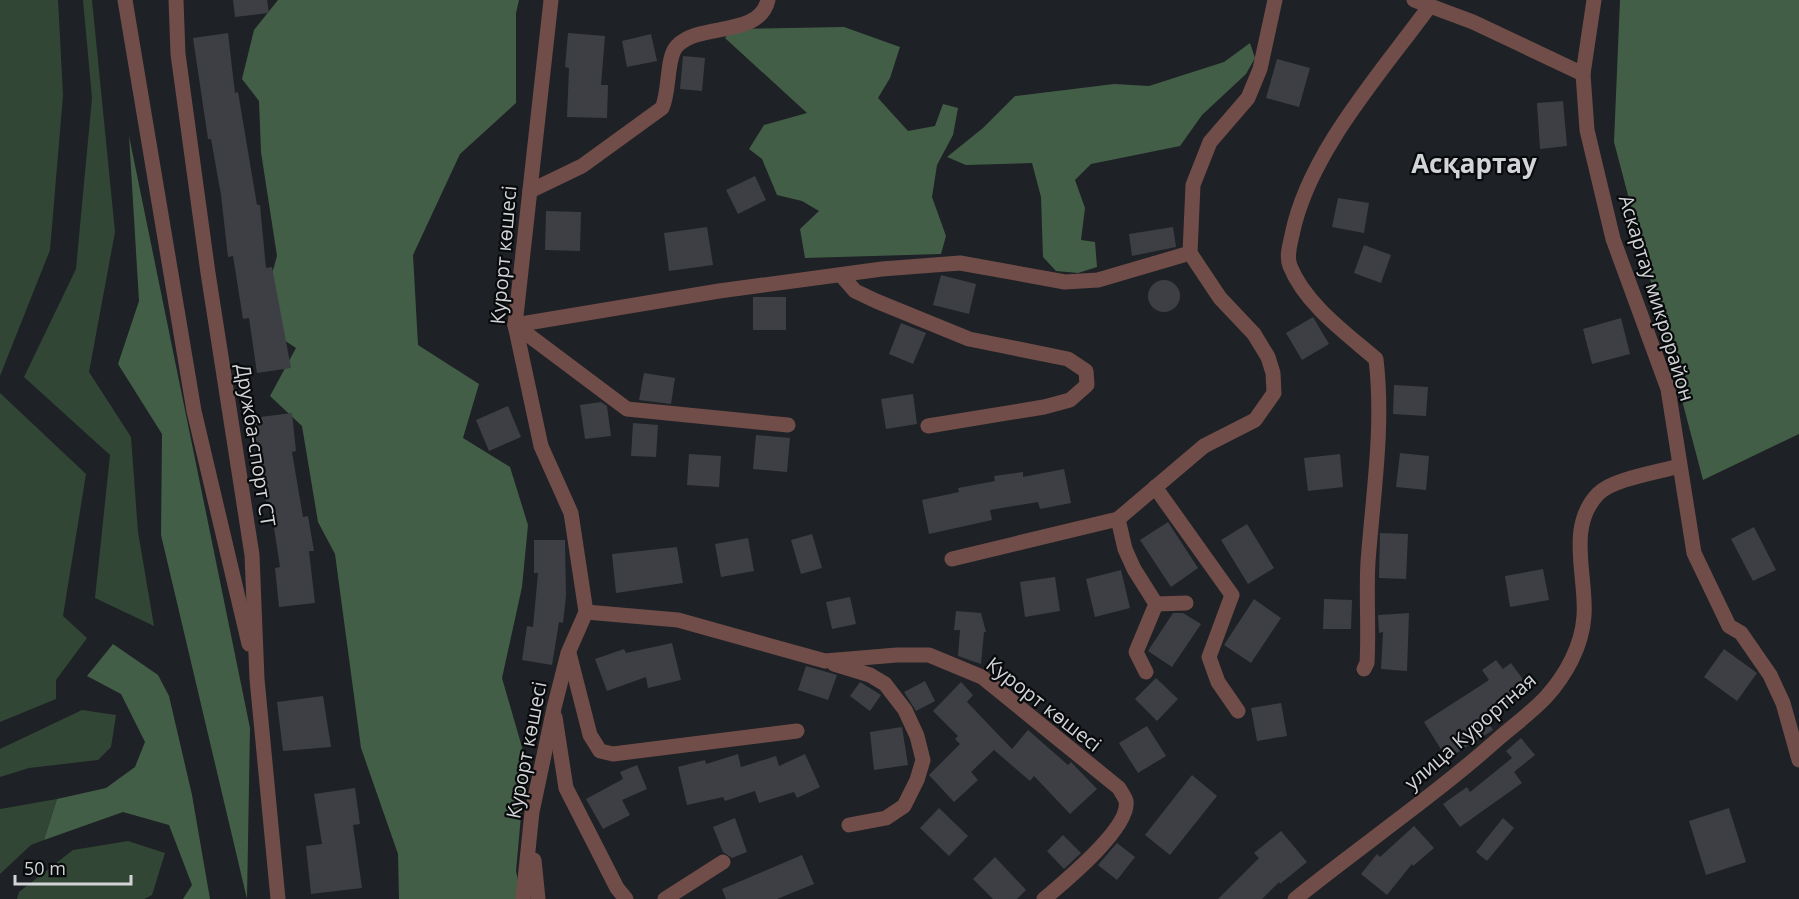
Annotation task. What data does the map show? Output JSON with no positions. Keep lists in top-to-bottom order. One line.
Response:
{"streets":{"street":["Курорт көшесі","Аскартау микрорайон","Дружба-спорт СТ","улица Курортная"]},"crossings":[["Аскартау микрорайон","улица Курортная"]],"districts":["Асқартау"],"scale_bar":"50 m"}
